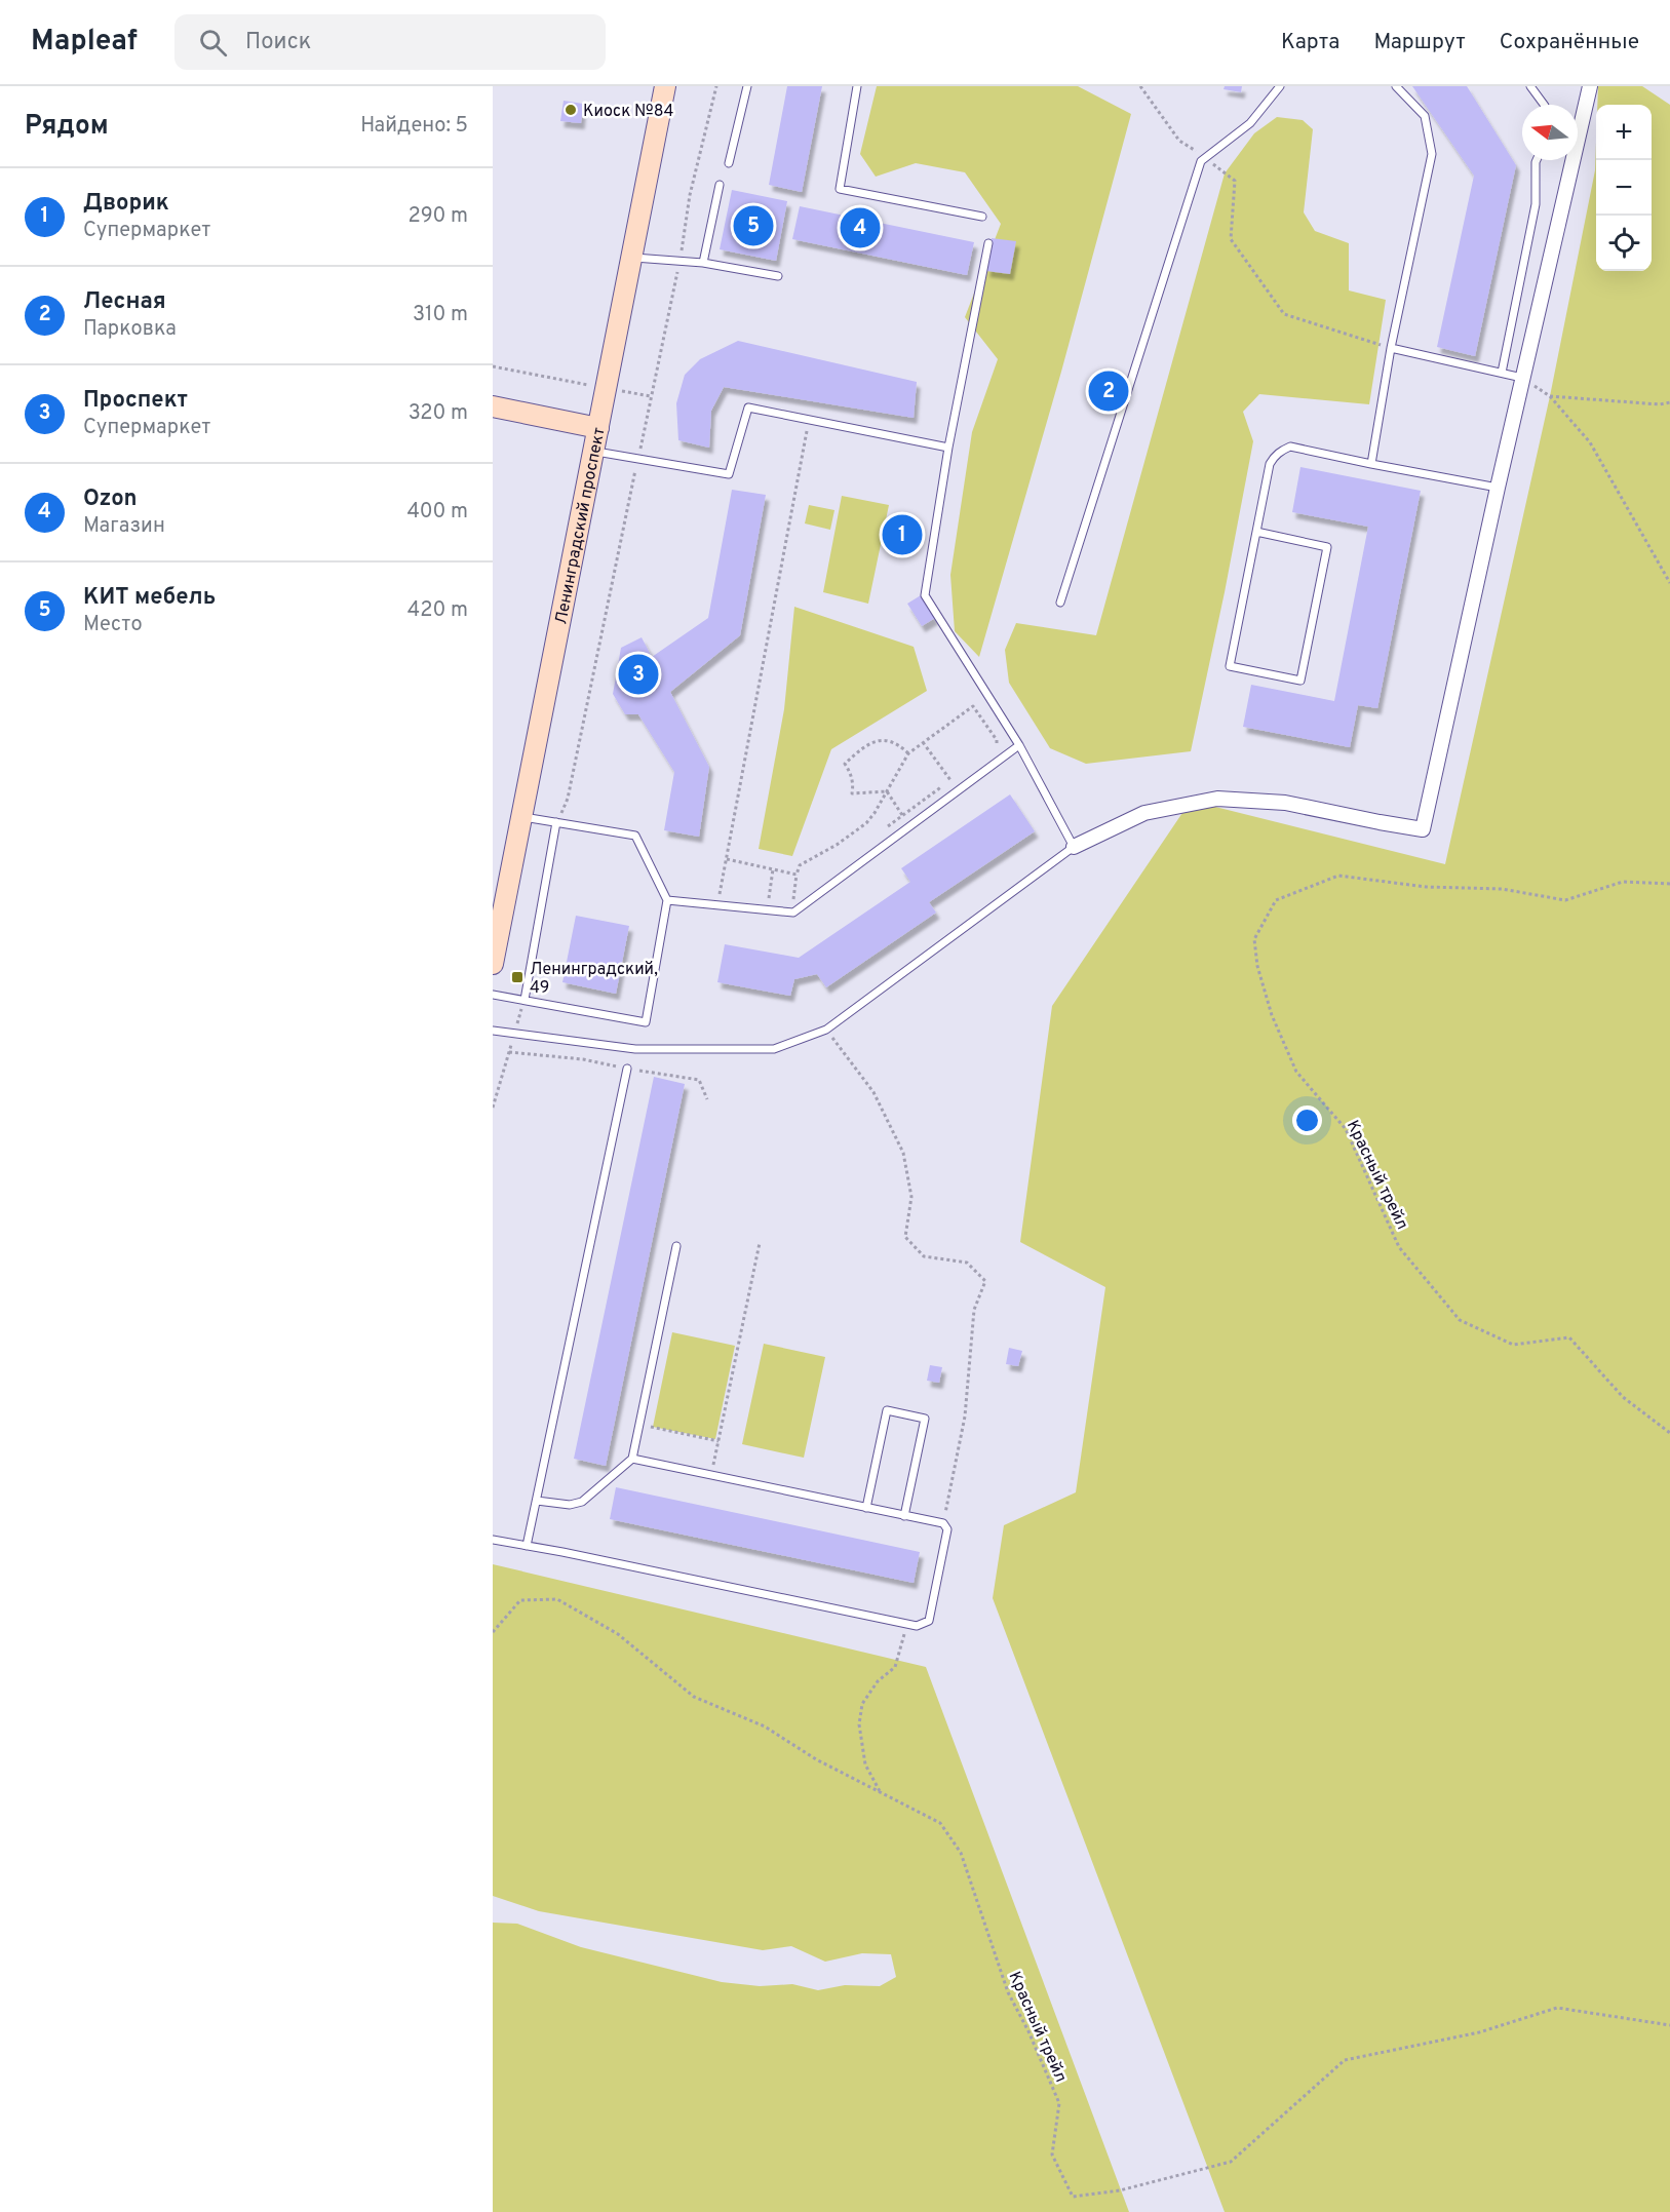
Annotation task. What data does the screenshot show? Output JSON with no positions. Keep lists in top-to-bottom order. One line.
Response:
{"streets":{"main road":["Ленинградский проспект"],"path":["Красный трейл"]},"places":{"other":["Киоск №84"],"transit":["Ленинградский, 49"]},"north":"left","page":{"header":"Mapleaf","search":"Поиск","nav":["Карта","Маршрут","Сохранённые"],"heading":["Рядом","Найдено: 5"],"map_buttons":["+","−"],"list":[{"mark":"1","name":"Дворик","note":"Супермаркет","value":"290 m"},{"mark":"2","name":"Лесная","note":"Парковка","value":"310 m"},{"mark":"3","name":"Проспект","note":"Супермаркет","value":"320 m"},{"mark":"4","name":"Ozon","note":"Магазин","value":"400 m"},{"mark":"5","name":"КИТ мебель","note":"Место","value":"420 m"}],"pins":["5","4","2","1","3"]}}
